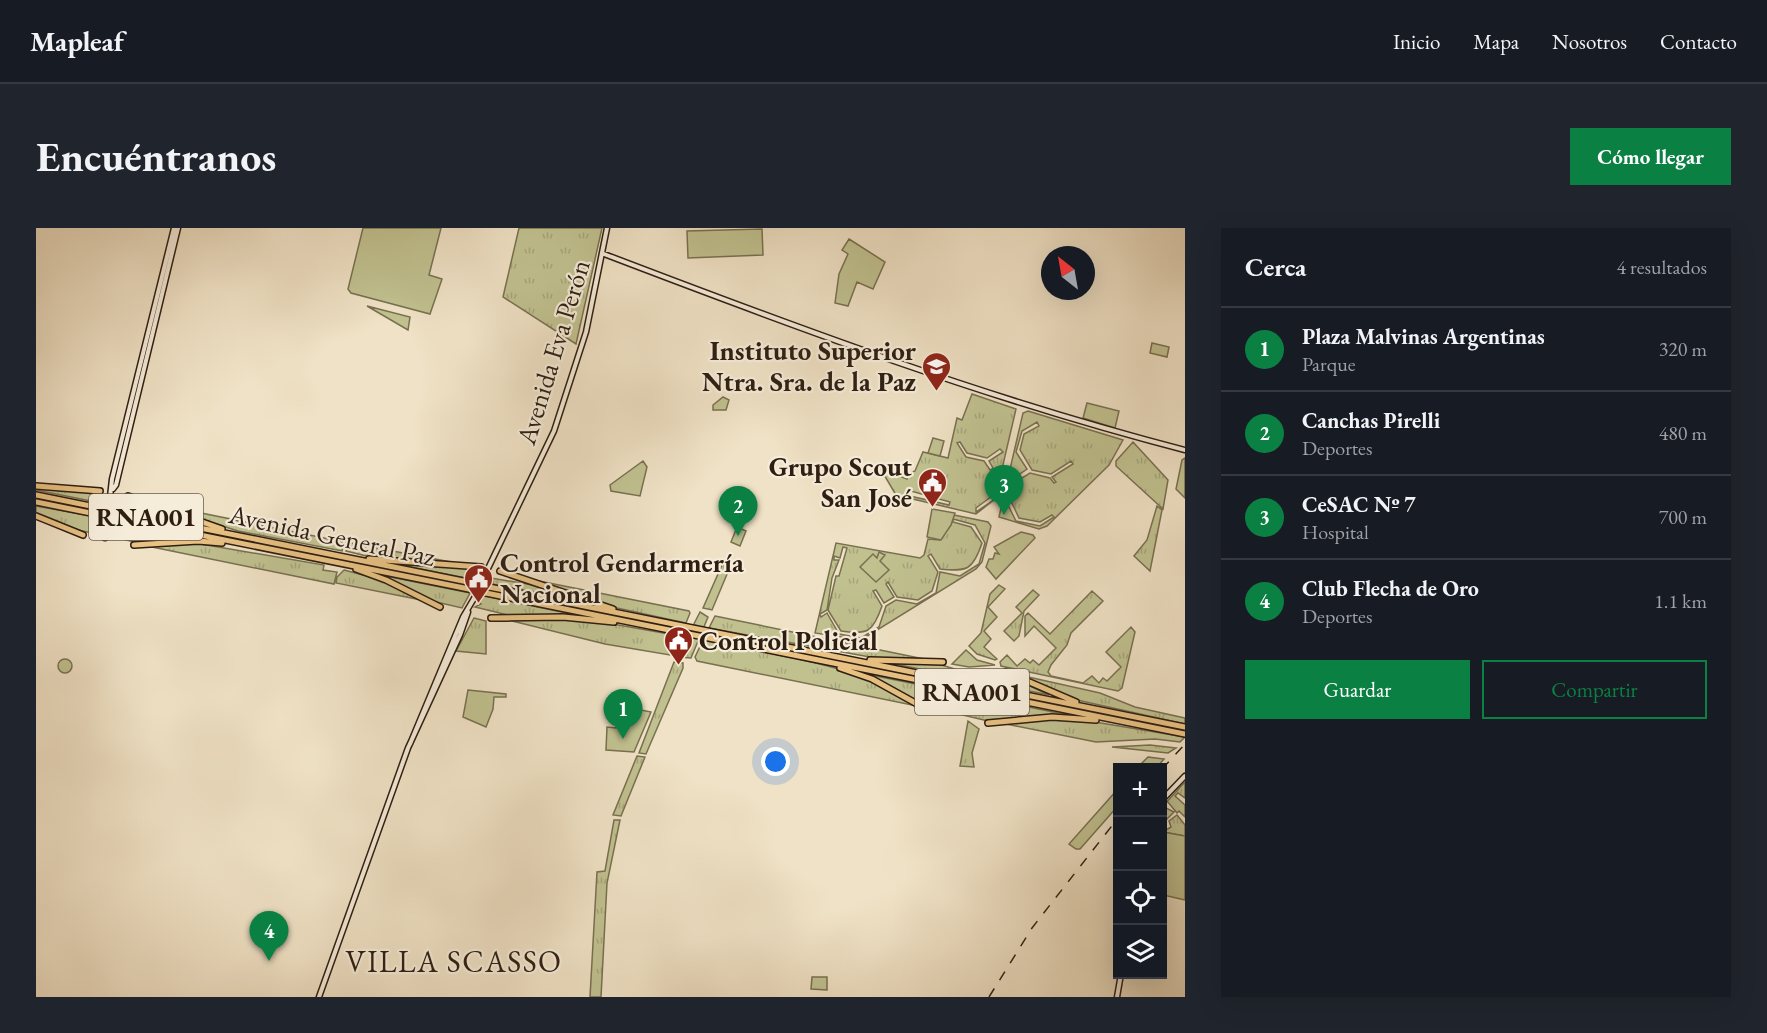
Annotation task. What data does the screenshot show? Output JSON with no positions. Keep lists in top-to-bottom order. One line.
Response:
{"streets":{"highway":["RNA001","Avenida General Paz"],"main road":["Avenida Eva Perón"]},"districts":["VILLA SCASSO"],"places":{"school or university":["Instituto Superior Ntra. Sra. de la Paz"],"public building":["Grupo Scout San José","Control Gendarmería Nacional","Control Policial"]},"north":"top left","page":{"header":"Mapleaf","nav":["Inicio","Mapa","Nosotros","Contacto"],"buttons":["Cómo llegar",["Guardar","Compartir"]],"title":"Encuéntranos","heading":["Cerca","4 resultados"],"list":[{"mark":"1","name":"Plaza Malvinas Argentinas","note":"Parque","value":"320 m"},{"mark":"2","name":"Canchas Pirelli","note":"Deportes","value":"480 m"},{"mark":"3","name":"CeSAC Nº 7","note":"Hospital","value":"700 m"},{"mark":"4","name":"Club Flecha de Oro","note":"Deportes","value":"1.1 km"}],"pins":["3","2","1","4"],"map_buttons":["+","−"]}}
